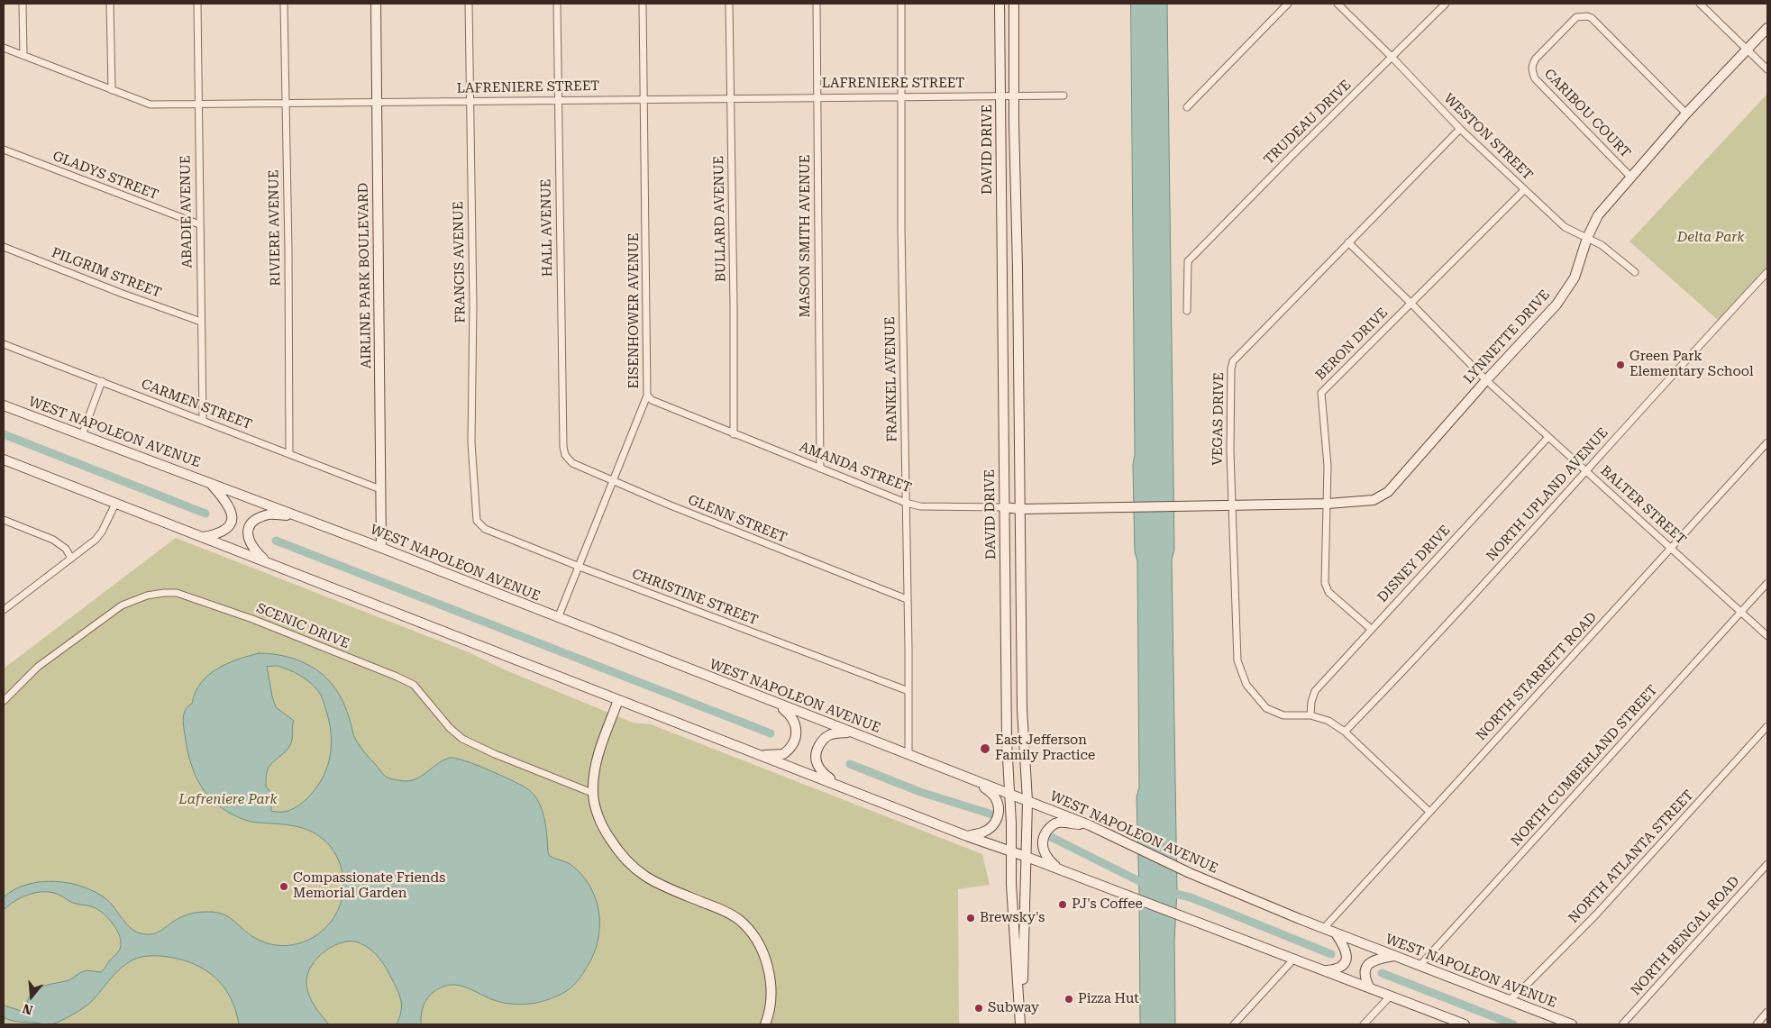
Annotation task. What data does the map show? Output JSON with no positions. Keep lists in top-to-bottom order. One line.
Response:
{"streets":{"main road":["DAVID DRIVE","AIRLINE PARK BOULEVARD","LYNNETTE DRIVE","WEST NAPOLEON AVENUE","AMANDA STREET"],"street":["LAFRENIERE STREET","CARIBOU COURT","TRUDEAU DRIVE","WESTON STREET","GLADYS STREET","ABADIE AVENUE","BULLARD AVENUE","RIVIERE AVENUE","HALL AVENUE","MASON SMITH AVENUE","FRANCIS AVENUE","PILGRIM STREET","EISENHOWER AVENUE","BERON DRIVE","FRANKEL AVENUE","CARMEN STREET","VEGAS DRIVE","NORTH UPLAND AVENUE","BALTER STREET","GLENN STREET","DISNEY DRIVE","CHRISTINE STREET","SCENIC DRIVE","NORTH STARRETT ROAD","NORTH CUMBERLAND STREET","NORTH ATLANTA STREET","NORTH BENGAL ROAD"]},"crossings":[["LAFRENIERE STREET","DAVID DRIVE"],["LAFRENIERE STREET","ABADIE AVENUE"],["LAFRENIERE STREET","BULLARD AVENUE"],["LAFRENIERE STREET","RIVIERE AVENUE"],["LAFRENIERE STREET","HALL AVENUE"],["LAFRENIERE STREET","MASON SMITH AVENUE"],["LAFRENIERE STREET","FRANCIS AVENUE"],["LAFRENIERE STREET","AIRLINE PARK BOULEVARD"],["LAFRENIERE STREET","EISENHOWER AVENUE"],["LAFRENIERE STREET","FRANKEL AVENUE"],["CARIBOU COURT","LYNNETTE DRIVE"],["TRUDEAU DRIVE","WESTON STREET"],["WESTON STREET","LYNNETTE DRIVE"],["WESTON STREET","BERON DRIVE"],["WESTON STREET","VEGAS DRIVE"],["DAVID DRIVE","WEST NAPOLEON AVENUE"],["DAVID DRIVE","AMANDA STREET"],["GLADYS STREET","ABADIE AVENUE"],["ABADIE AVENUE","PILGRIM STREET"],["ABADIE AVENUE","CARMEN STREET"],["BULLARD AVENUE","AMANDA STREET"],["RIVIERE AVENUE","CARMEN STREET"],["HALL AVENUE","GLENN STREET"],["MASON SMITH AVENUE","AMANDA STREET"],["FRANCIS AVENUE","CHRISTINE STREET"],["AIRLINE PARK BOULEVARD","CARMEN STREET"],["AIRLINE PARK BOULEVARD","WEST NAPOLEON AVENUE"],["EISENHOWER AVENUE","WEST NAPOLEON AVENUE"],["EISENHOWER AVENUE","AMANDA STREET"],["EISENHOWER AVENUE","GLENN STREET"],["EISENHOWER AVENUE","CHRISTINE STREET"],["LYNNETTE DRIVE","BERON DRIVE"],["LYNNETTE DRIVE","VEGAS DRIVE"],["LYNNETTE DRIVE","AMANDA STREET"],["LYNNETTE DRIVE","BALTER STREET"],["BERON DRIVE","BALTER STREET"],["BERON DRIVE","DISNEY DRIVE"],["FRANKEL AVENUE","WEST NAPOLEON AVENUE"],["FRANKEL AVENUE","AMANDA STREET"],["FRANKEL AVENUE","GLENN STREET"],["FRANKEL AVENUE","CHRISTINE STREET"],["VEGAS DRIVE","NORTH UPLAND AVENUE"],["VEGAS DRIVE","BALTER STREET"],["VEGAS DRIVE","DISNEY DRIVE"],["VEGAS DRIVE","NORTH STARRETT ROAD"],["WEST NAPOLEON AVENUE","NORTH STARRETT ROAD"],["WEST NAPOLEON AVENUE","NORTH CUMBERLAND STREET"],["WEST NAPOLEON AVENUE","NORTH ATLANTA STREET"],["NORTH UPLAND AVENUE","BALTER STREET"],["BALTER STREET","DISNEY DRIVE"],["BALTER STREET","NORTH STARRETT ROAD"],["BALTER STREET","NORTH CUMBERLAND STREET"]],"parks":["Delta Park","Lafreniere Park"],"places":["Green Park Elementary School","East Jefferson Family Practice","Compassionate Friends Memorial Garden","PJ's Coffee","Brewsky's","Pizza Hut","Subway"],"north":"bottom"}
